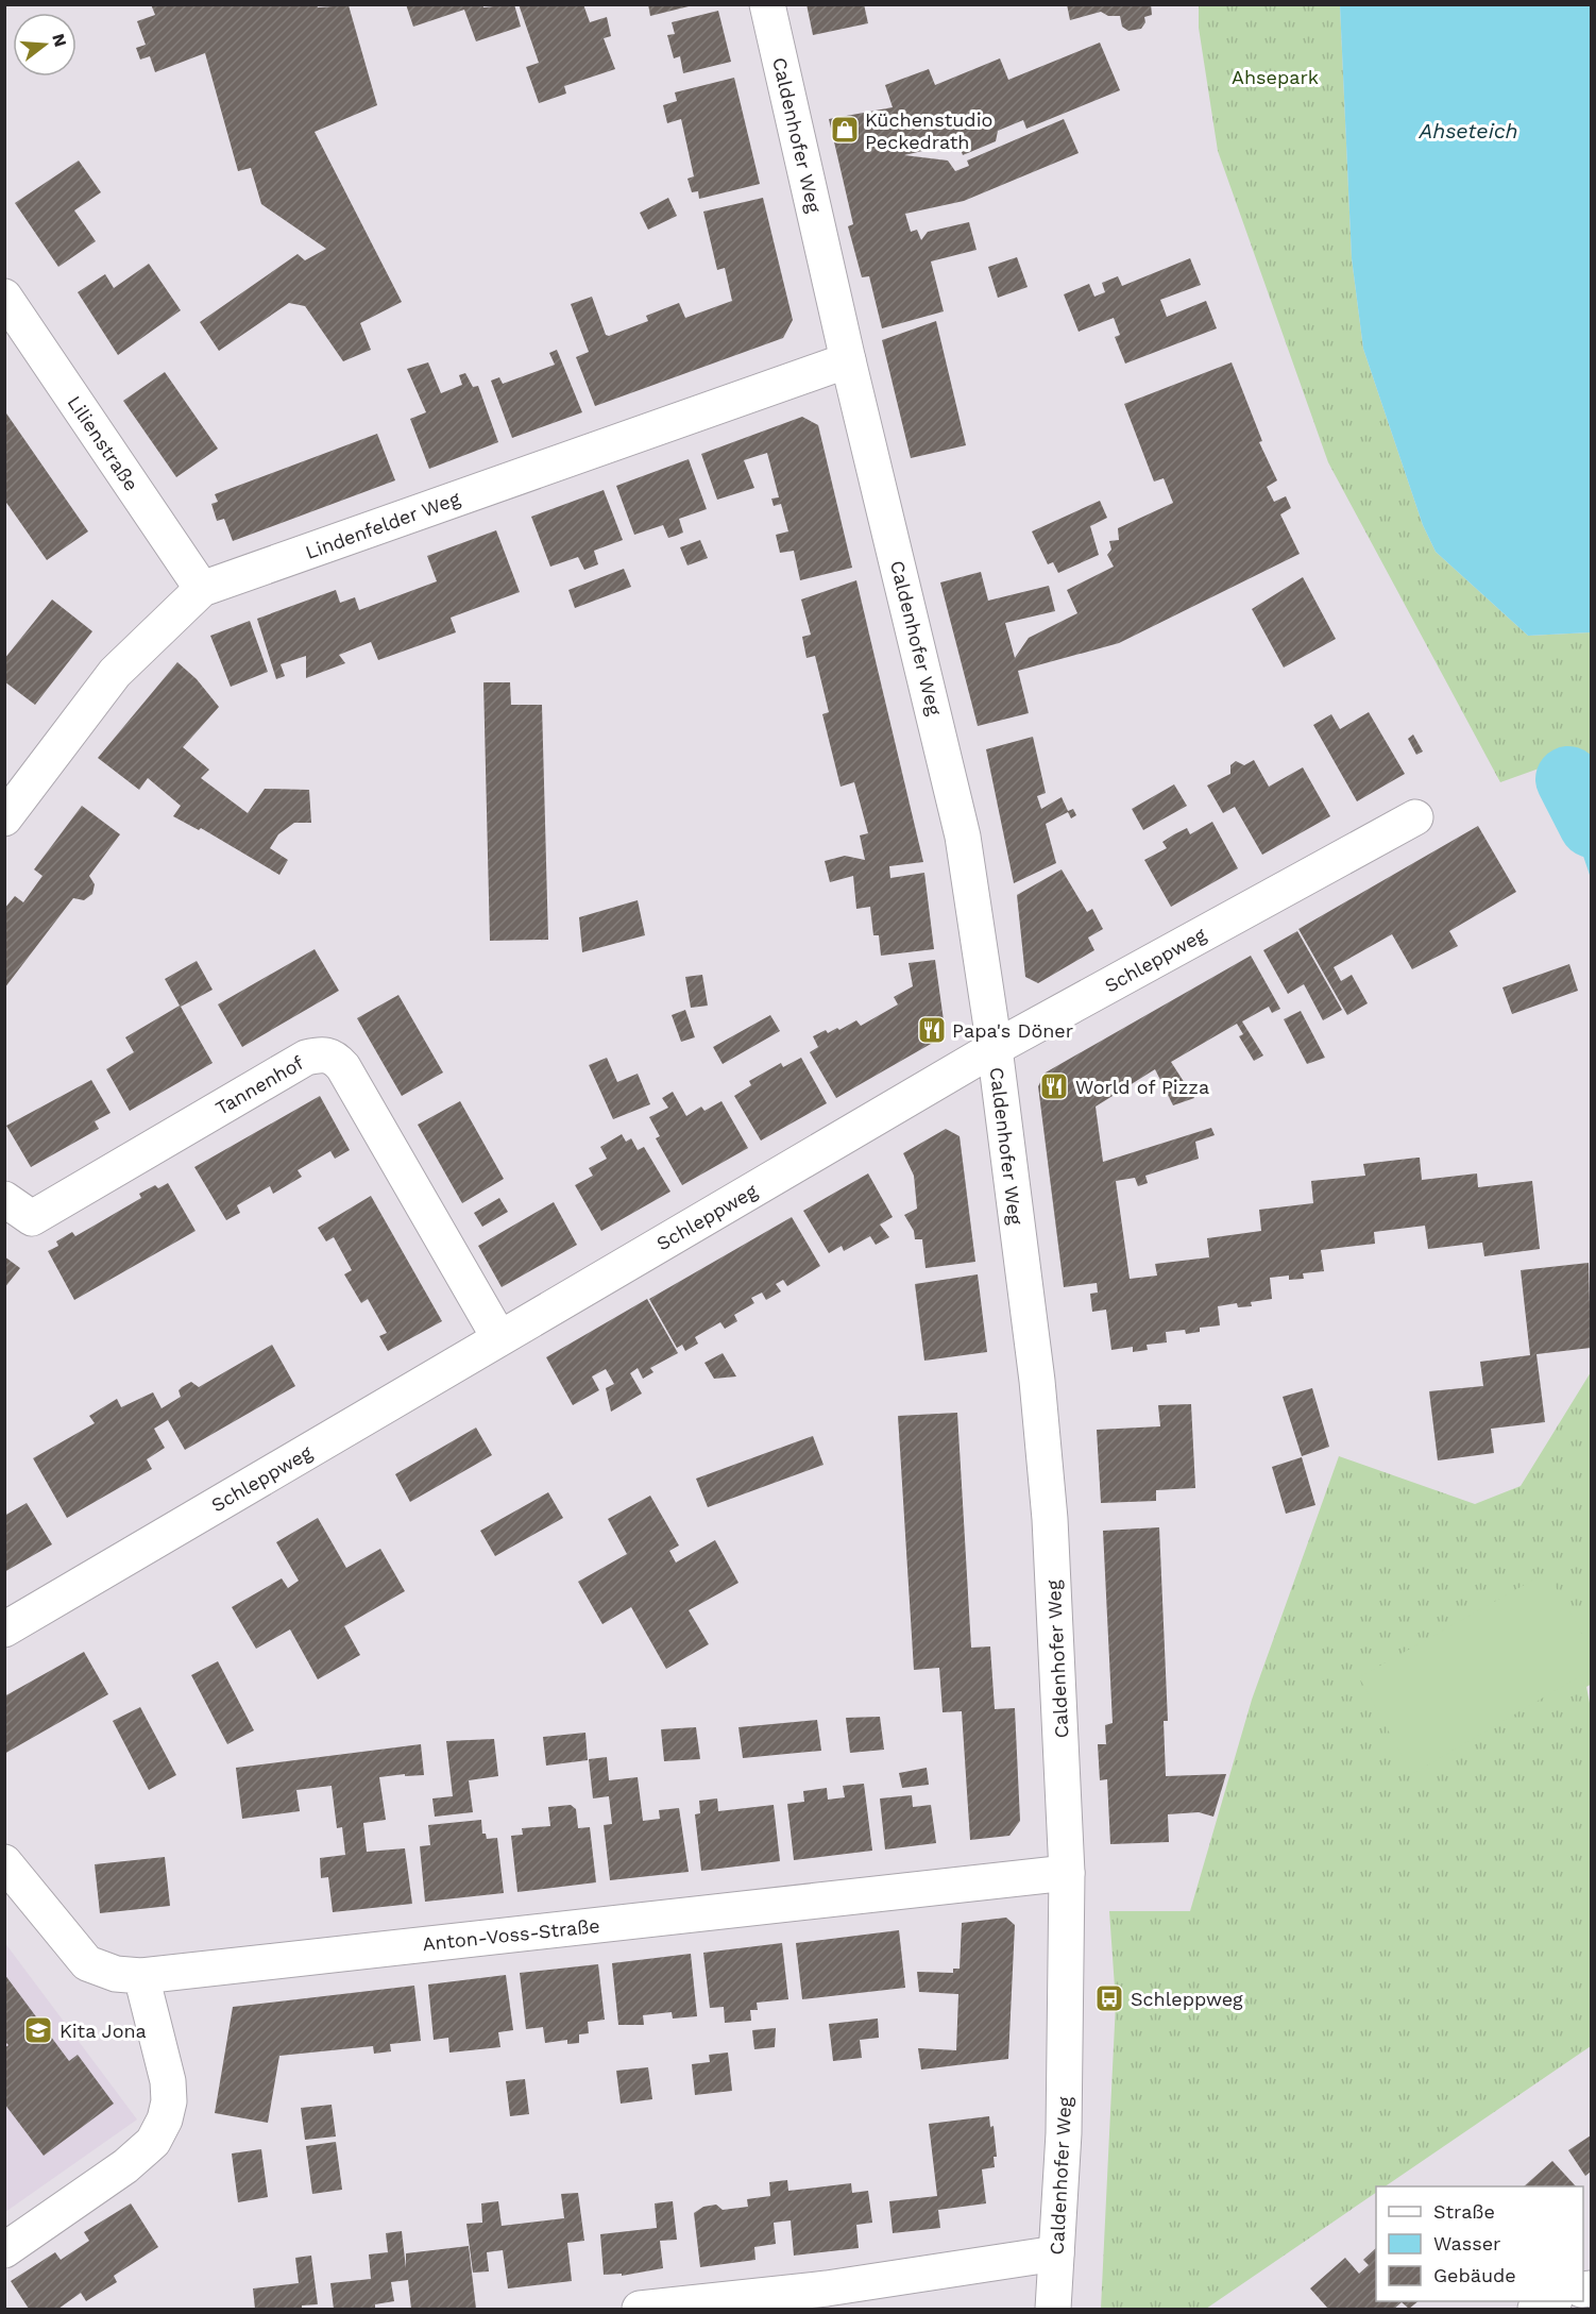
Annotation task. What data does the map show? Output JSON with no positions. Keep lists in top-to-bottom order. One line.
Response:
{"streets":{"street":["Caldenhofer Weg","Lilienstraße","Lindenfelder Weg","Schleppweg","Tannenhof","Anton-Voss-Straße"]},"crossings":[["Caldenhofer Weg","Lindenfelder Weg"],["Caldenhofer Weg","Schleppweg"],["Caldenhofer Weg","Anton-Voss-Straße"],["Lilienstraße","Lindenfelder Weg"],["Schleppweg","Tannenhof"]],"water":["Ahseteich"],"parks":["Ahsepark"],"places":{"shop":["Küchenstudio Peckedrath"],"restaurant":["Papa's Döner","World of Pizza"],"bus stop":["Schleppweg"],"school or university":["Kita Jona"]},"legend":["Straße","Wasser","Gebäude"],"north":"right"}
